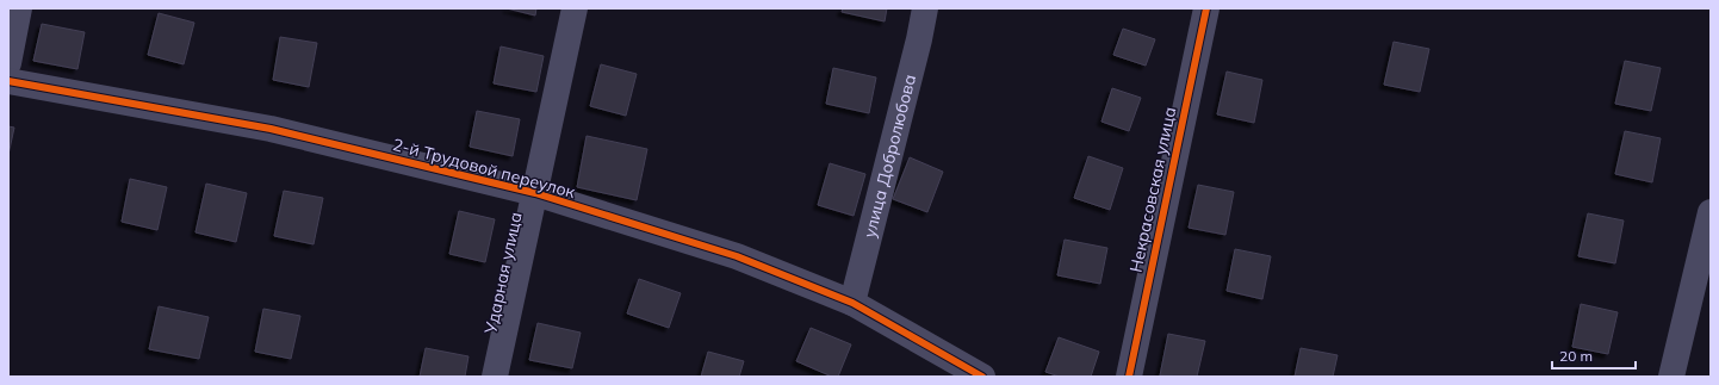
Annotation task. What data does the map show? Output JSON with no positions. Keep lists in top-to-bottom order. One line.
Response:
{"streets":{"street":["улица Добролюбова","2-й Трудовой переулок","Некрасовская улица","Ударная улица"]},"crossings":[["улица Добролюбова","2-й Трудовой переулок"],["2-й Трудовой переулок","Ударная улица"]],"scale_bar":"20 m"}
